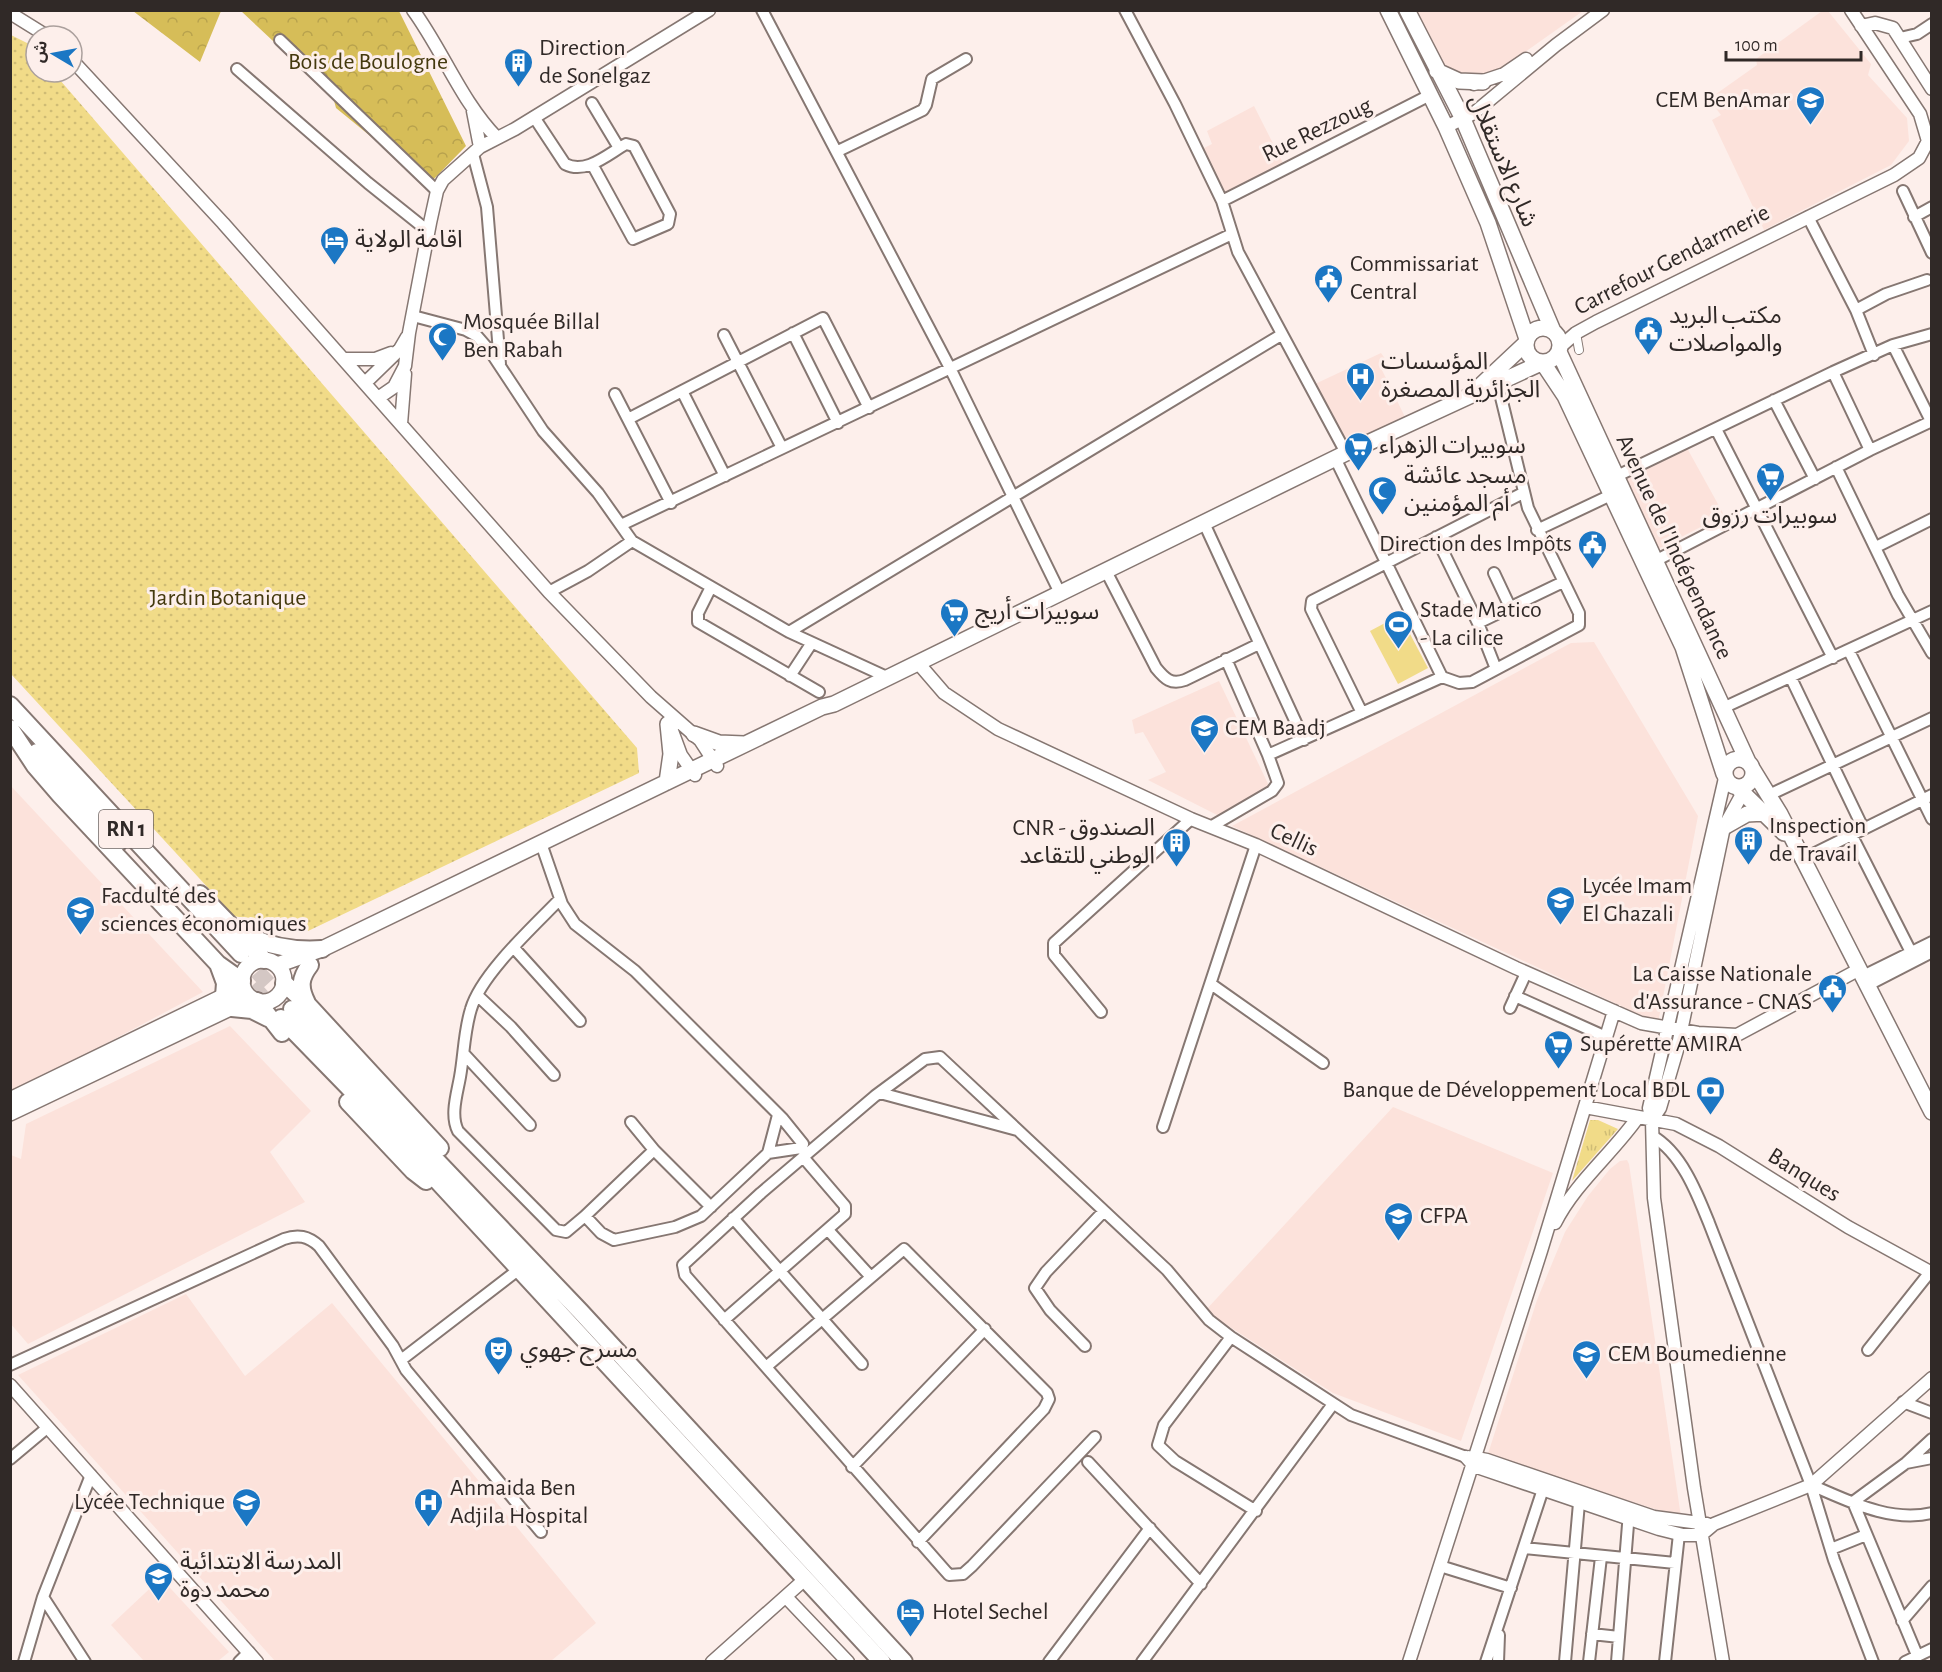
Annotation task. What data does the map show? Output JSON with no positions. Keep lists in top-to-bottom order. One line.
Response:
{"streets":{"highway":["RN 1"],"main road":["شارع الاستقلال","Carrefour Gendarmerie","Avenue de l'Indépendance"],"street":["Rue Rezzoug","Cellis","Banques"]},"crossings":[["شارع الاستقلال","Carrefour Gendarmerie"],["شارع الاستقلال","Avenue de l'Indépendance"],["Carrefour Gendarmerie","Avenue de l'Indépendance"],["Avenue de l'Indépendance","Cellis"]],"parks":["Bois de Boulogne","Jardin Botanique"],"places":{"building":["Direction de Sonelgaz","Inspection de Travail","CNR - الصندوق الوطني للتقاعد"],"school or university":["CEM BenAmar","CEM Baadj","Lycée Imam El Ghazali","Facdulté des sciences économiques","CFPA","CEM Boumedienne","Lycée Technique","المدرسة الابتدائية محمد دوة"],"hotel":["اقامة الولاية","Hotel Sechel"],"public building":["Commissariat Central","مكتب البريد والمواصلات","Direction des Impôts","La Caisse Nationale d'Assurance - CNAS"],"mosque":["Mosquée Billal Ben Rabah","مسجد عائشة أم المؤمنين"],"hospital":["المؤسسات الجزائرية المصغرة","Ahmaida Ben Adjila Hospital"],"supermarket":["سوبيرات الزهراء","سوبيرات رزوق","سوبيرات أريج","Supérette AMIRA"],"sports":["Stade Matico - La cilice"],"bank":["Banque de Développement Local BDL"],"theatre":["مسرح جهوي"]},"scale_bar":"100 m","north":"left"}
